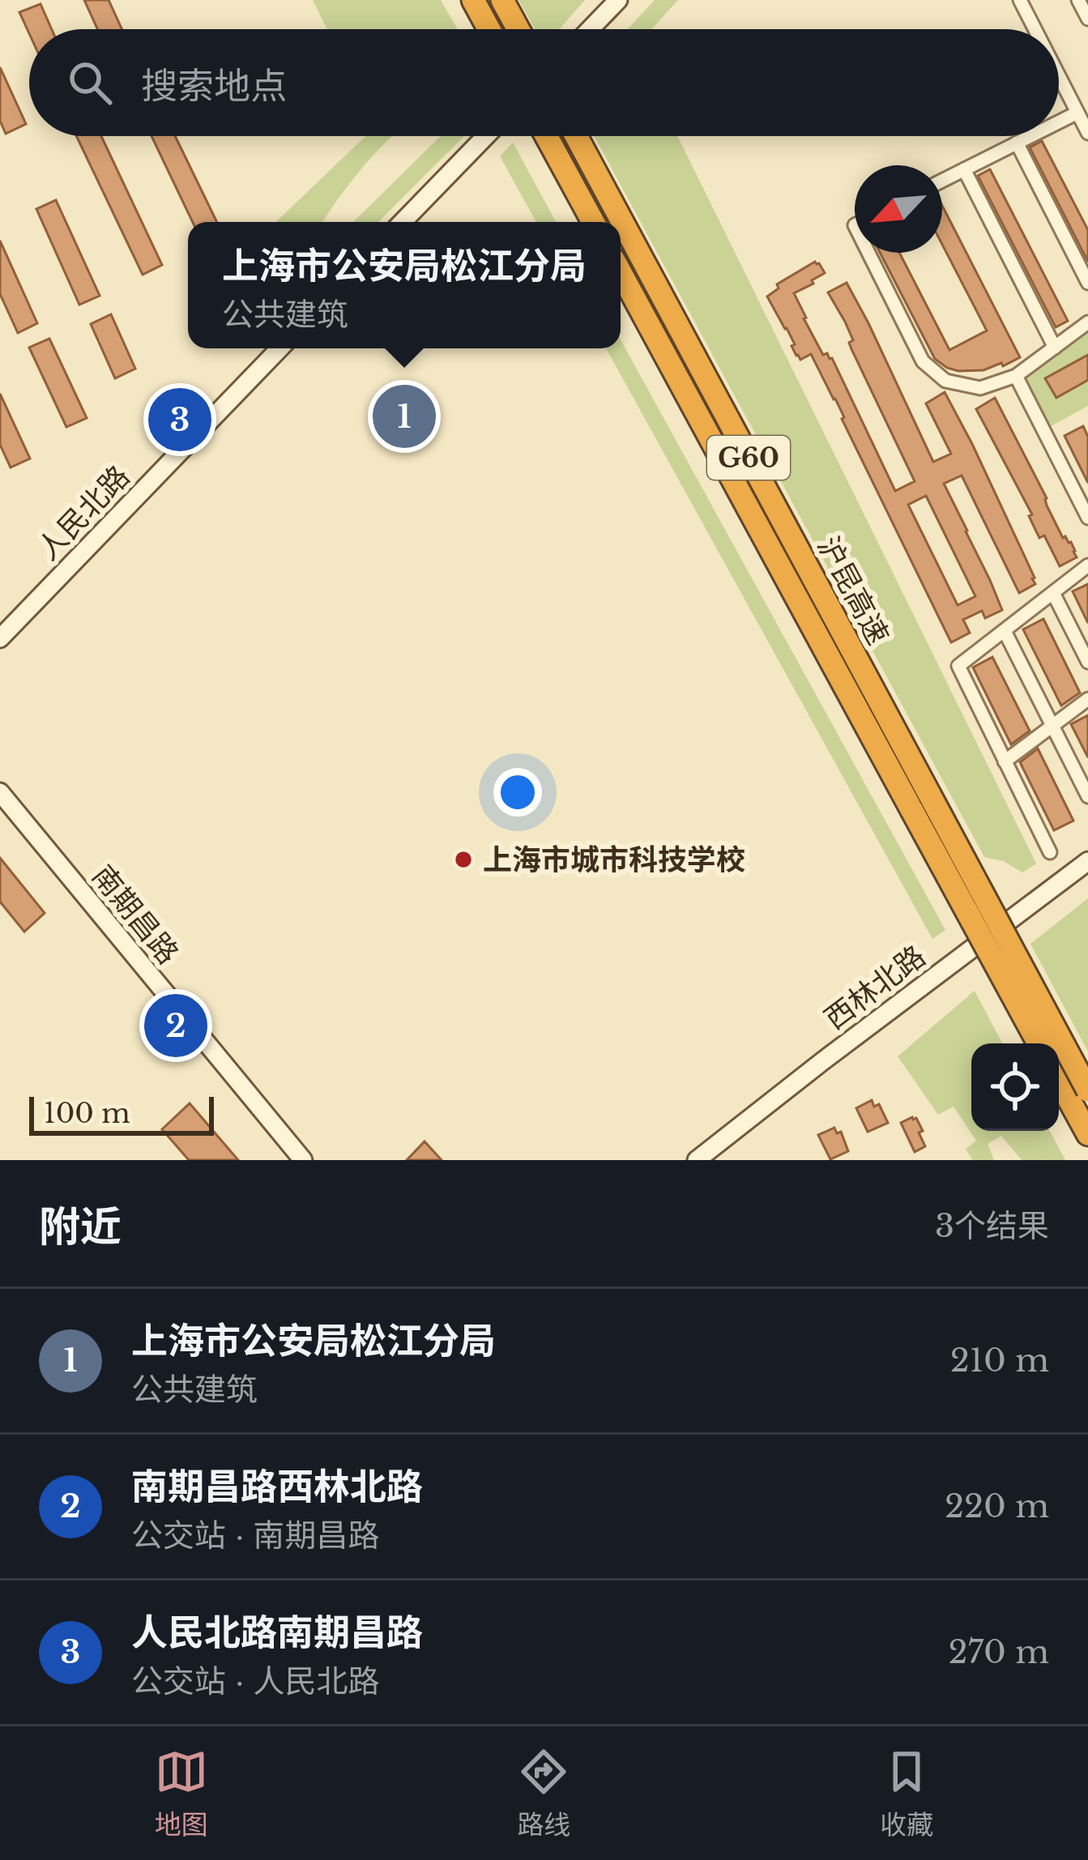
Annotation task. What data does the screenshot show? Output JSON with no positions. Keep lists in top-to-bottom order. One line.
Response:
{"streets":{"highway":["G60","沪昆高速"],"main road":["人民北路","南期昌路","西林北路"]},"places":["上海市城市科技学校"],"scale_bar":"100 m","north":"bottom left","page":{"search":"搜索地点","popup":["上海市公安局松江分局","公共建筑"],"pins":["1","3","2"],"scale":"100 m","heading":["附近","3个结果"],"list":[{"mark":"1","name":"上海市公安局松江分局","note":"公共建筑","value":"210 m"},{"mark":"2","name":"南期昌路西林北路","note":"公交站 · 南期昌路","value":"220 m"},{"mark":"3","name":"人民北路南期昌路","note":"公交站 · 人民北路","value":"270 m"}],"nav":["地图","路线","收藏"]}}
